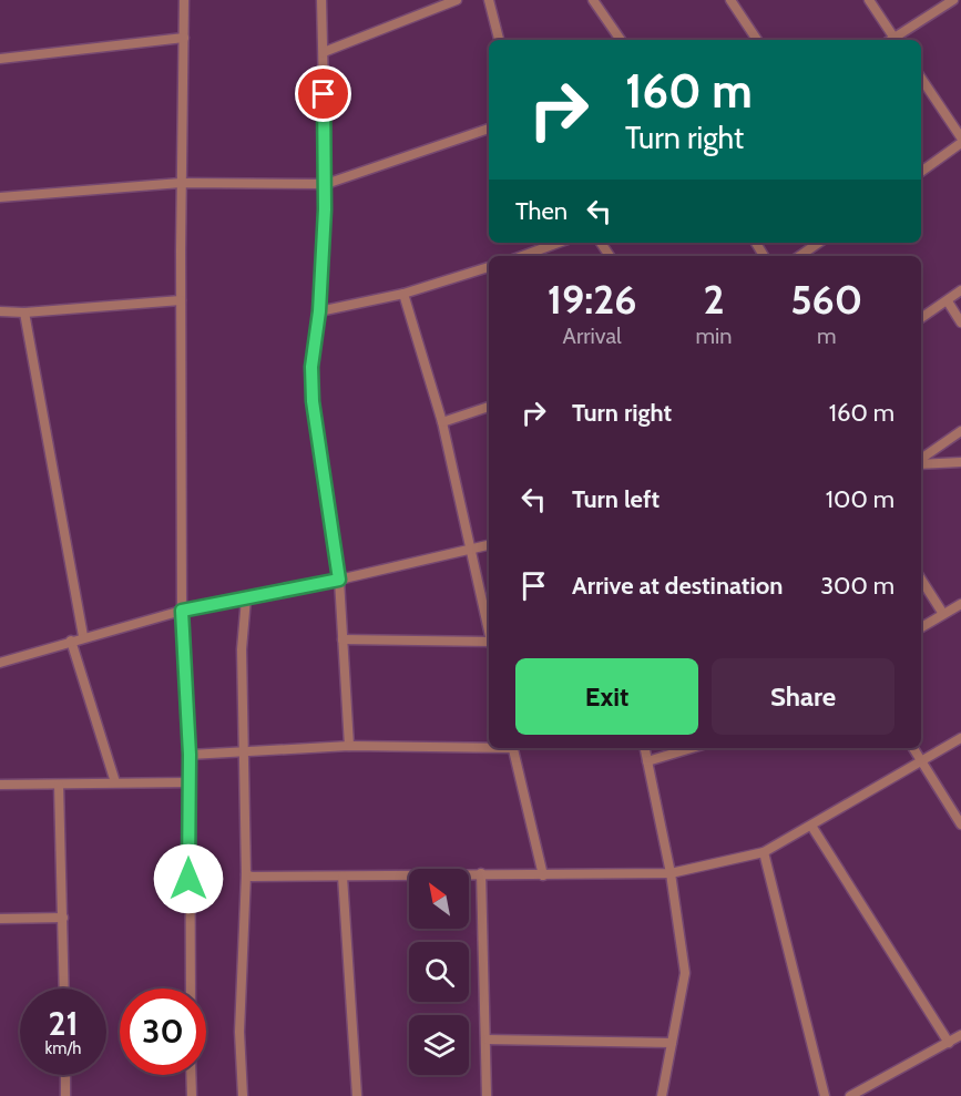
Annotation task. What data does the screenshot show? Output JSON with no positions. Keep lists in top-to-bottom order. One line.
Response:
{"north":"top left","page":{"turn":["160 m","Turn right"],"then":"Then","eta":["19:26","Arrival","2","min","560","m"],"list":[{"name":"Turn right","value":"160 m"},{"name":"Turn left","value":"100 m"},{"name":"Arrive at destination","value":"300 m"}],"buttons":["Exit","Share"],"speed":"21 km/h","limit":"30"}}
